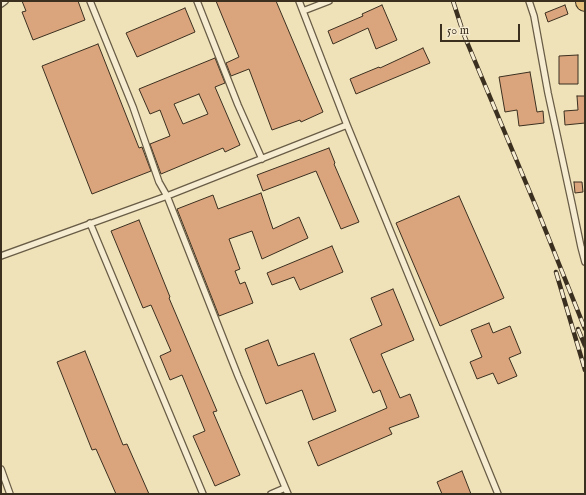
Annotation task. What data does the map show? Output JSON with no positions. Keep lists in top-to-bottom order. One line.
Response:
{"scale_bar":"50 m"}
